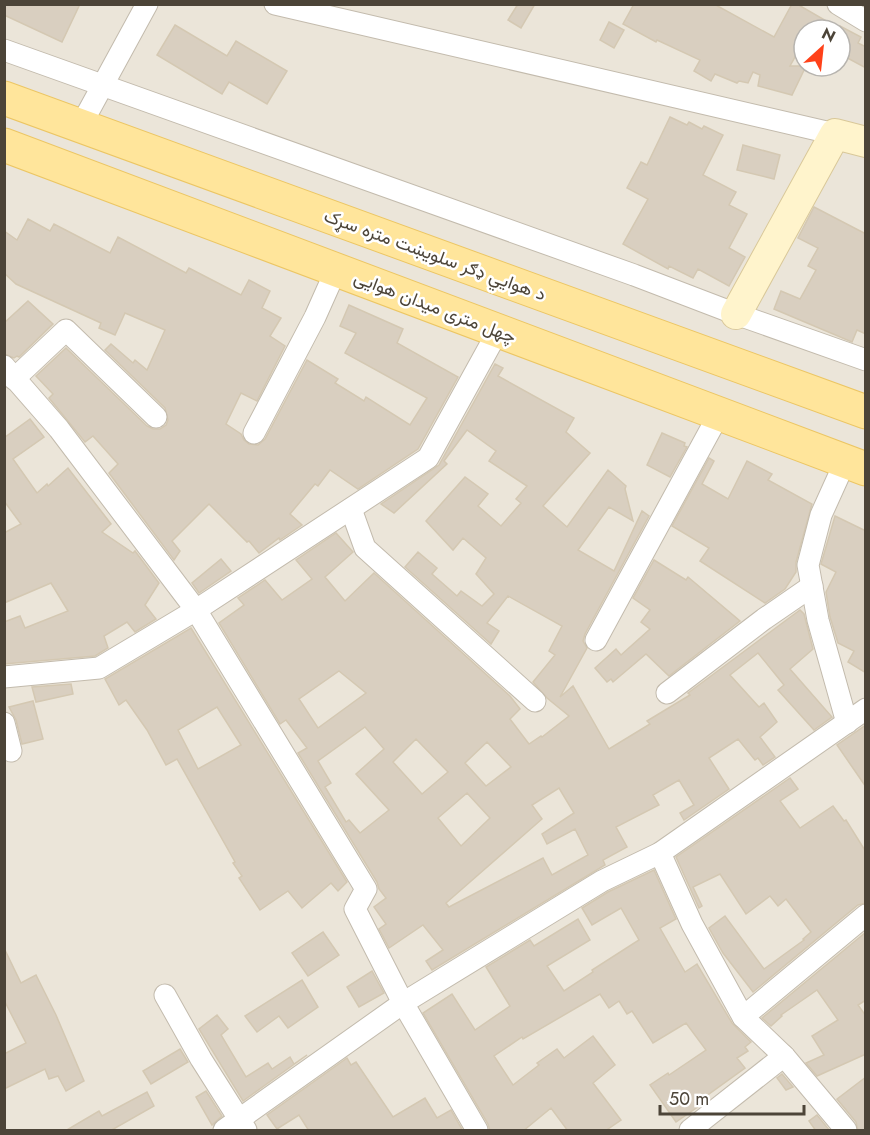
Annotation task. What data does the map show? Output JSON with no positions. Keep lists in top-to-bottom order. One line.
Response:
{"streets":{"main road":["د هوايي ډګر سلویښت متره سړک","چهل متری میدان هوایی"]},"scale_bar":"50 m","north":"top right"}
